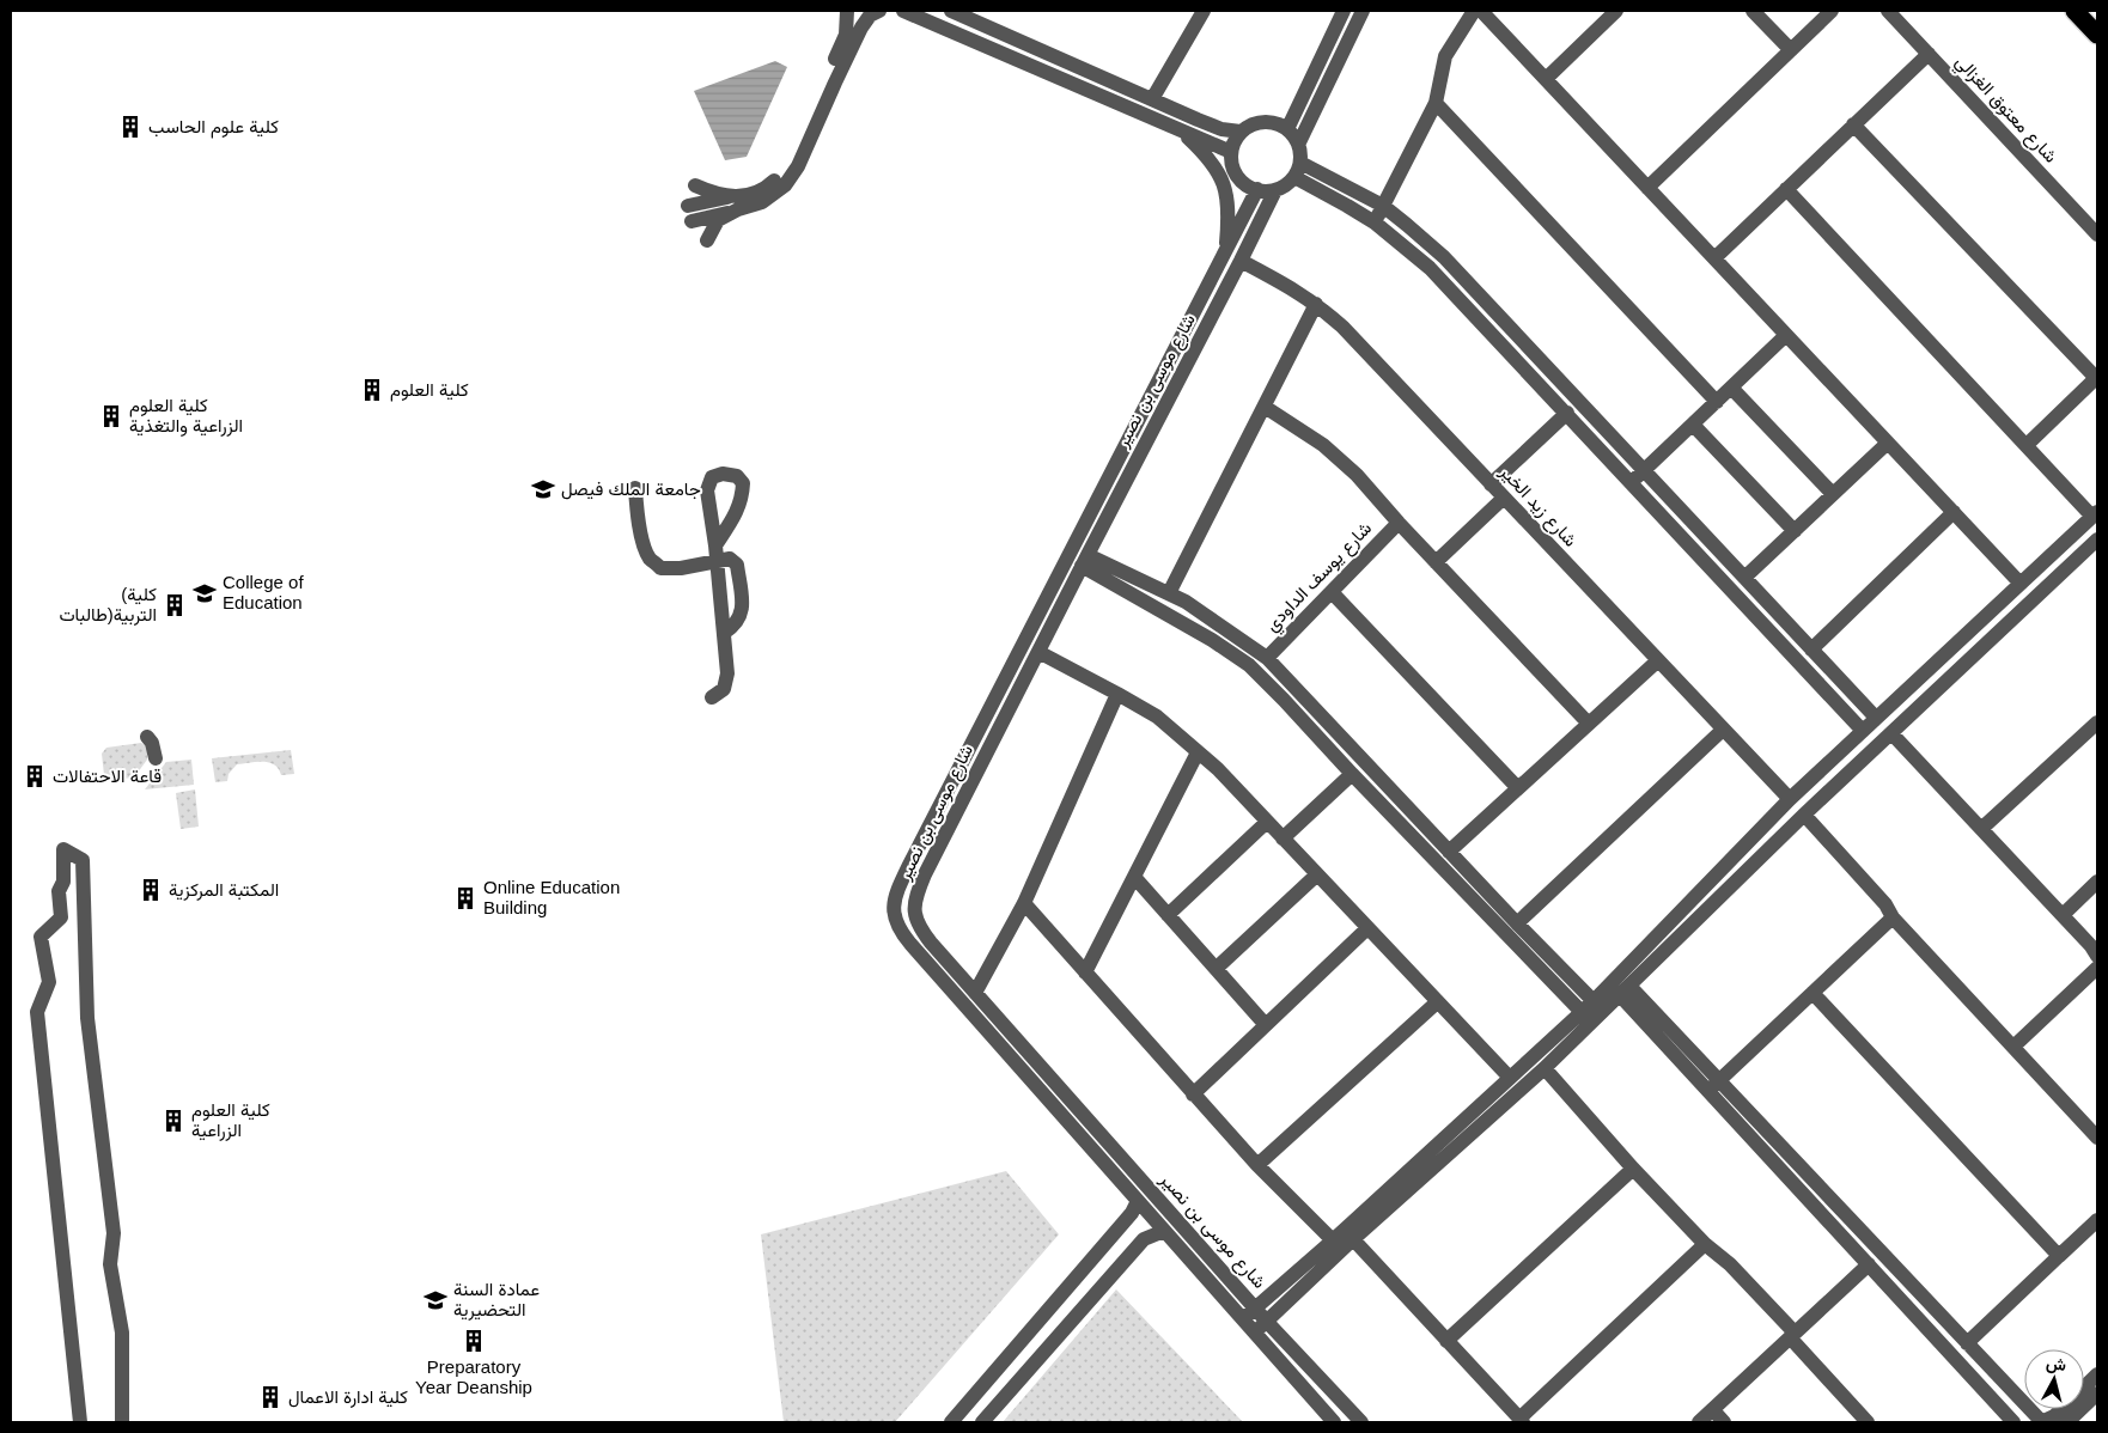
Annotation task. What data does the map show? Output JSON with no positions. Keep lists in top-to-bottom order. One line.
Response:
{"streets":{"street":["شارع معتوق الغزالي","شارع موسى بن نصير","شارع زيد الخير","شارع يوسف الداودي"]},"crossings":[["شارع موسى بن نصير","شارع زيد الخير"]],"places":{"building":["كلية علوم الحاسب","كلية العلوم","كلية العلوم الزراعية والتغذية","(كلية التربية(طالبات","قاعة الاحتفالات","المكتبة المركزية","Online Education Building","كلية العلوم الزراعية","Preparatory Year Deanship","كلية ادارة الاعمال"],"school or university":["جامعة الملك فيصل","College of Education","عمادة السنة التحضيرية"]},"north":"top"}
